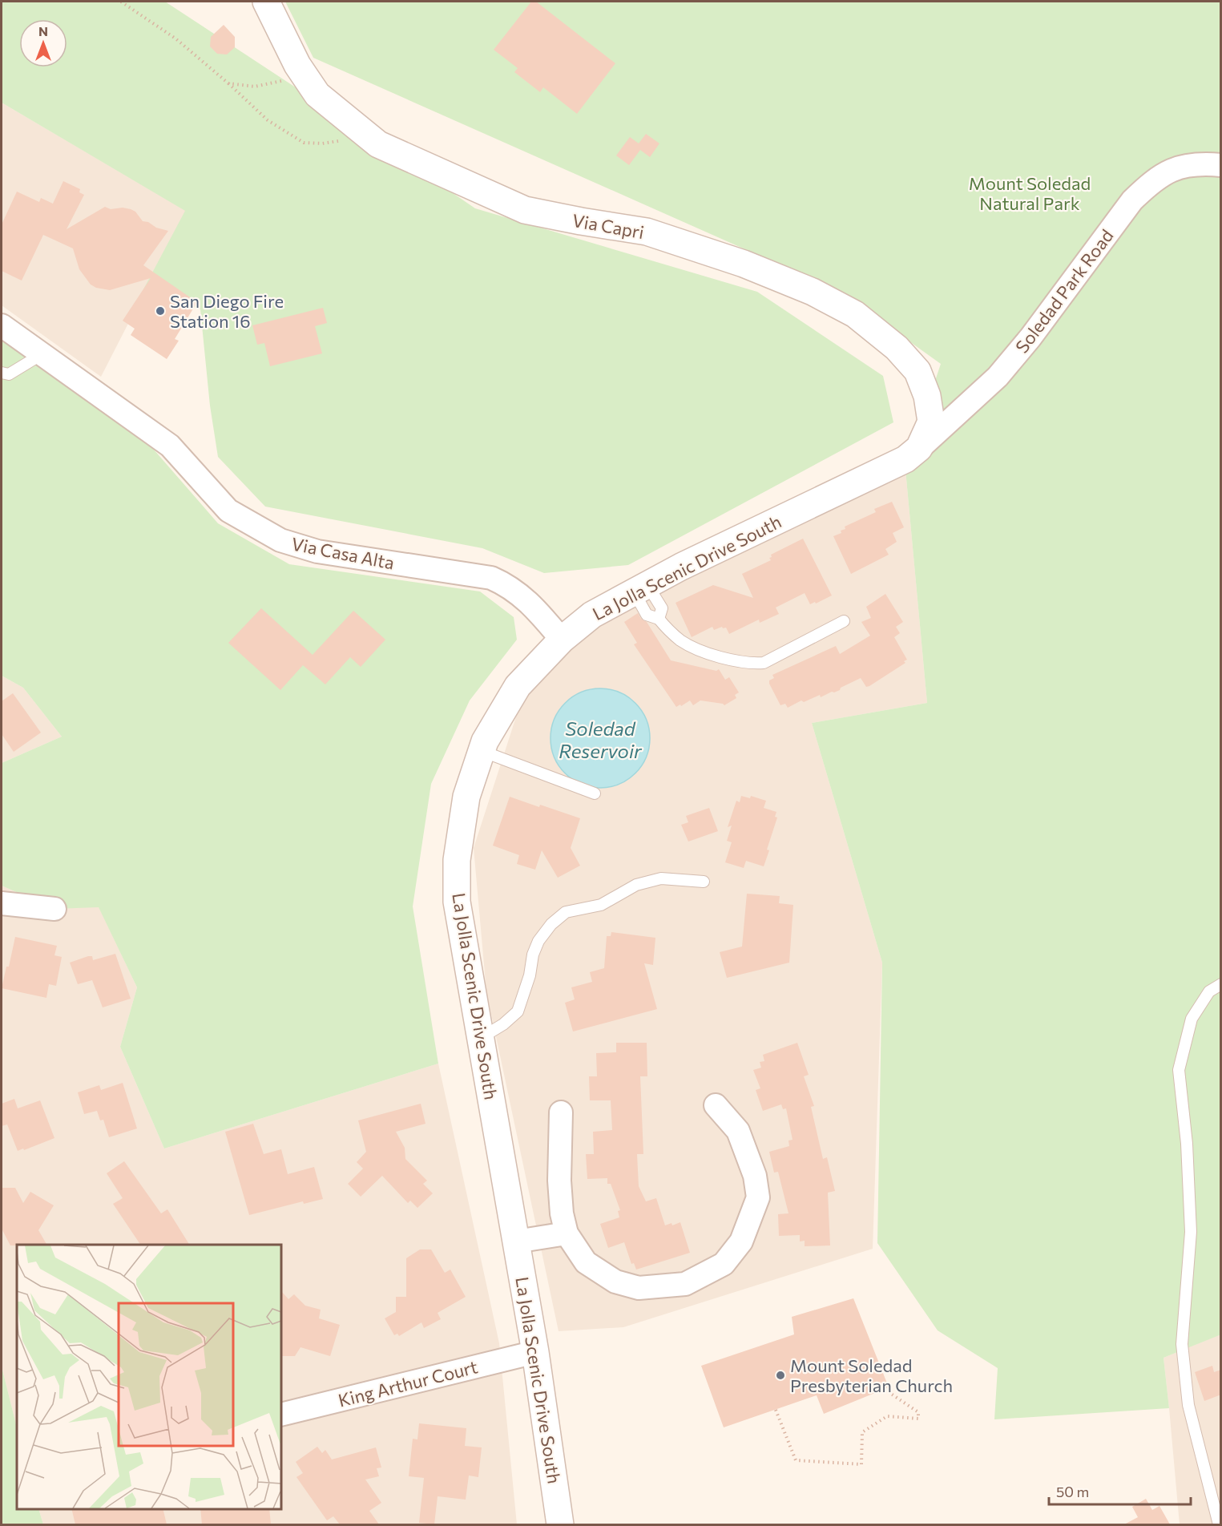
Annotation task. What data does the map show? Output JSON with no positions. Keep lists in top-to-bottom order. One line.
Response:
{"streets":{"street":["Via Capri","Soledad Park Road","Via Casa Alta","La Jolla Scenic Drive South","King Arthur Court"]},"crossings":[["Via Capri","Soledad Park Road"],["Via Capri","La Jolla Scenic Drive South"],["Soledad Park Road","La Jolla Scenic Drive South"],["Via Casa Alta","La Jolla Scenic Drive South"],["La Jolla Scenic Drive South","King Arthur Court"]],"water":["Soledad Reservoir"],"parks":["Mount Soledad Natural Park"],"places":["San Diego Fire Station 16","Mount Soledad Presbyterian Church"],"scale_bar":"50 m","north":"top"}
